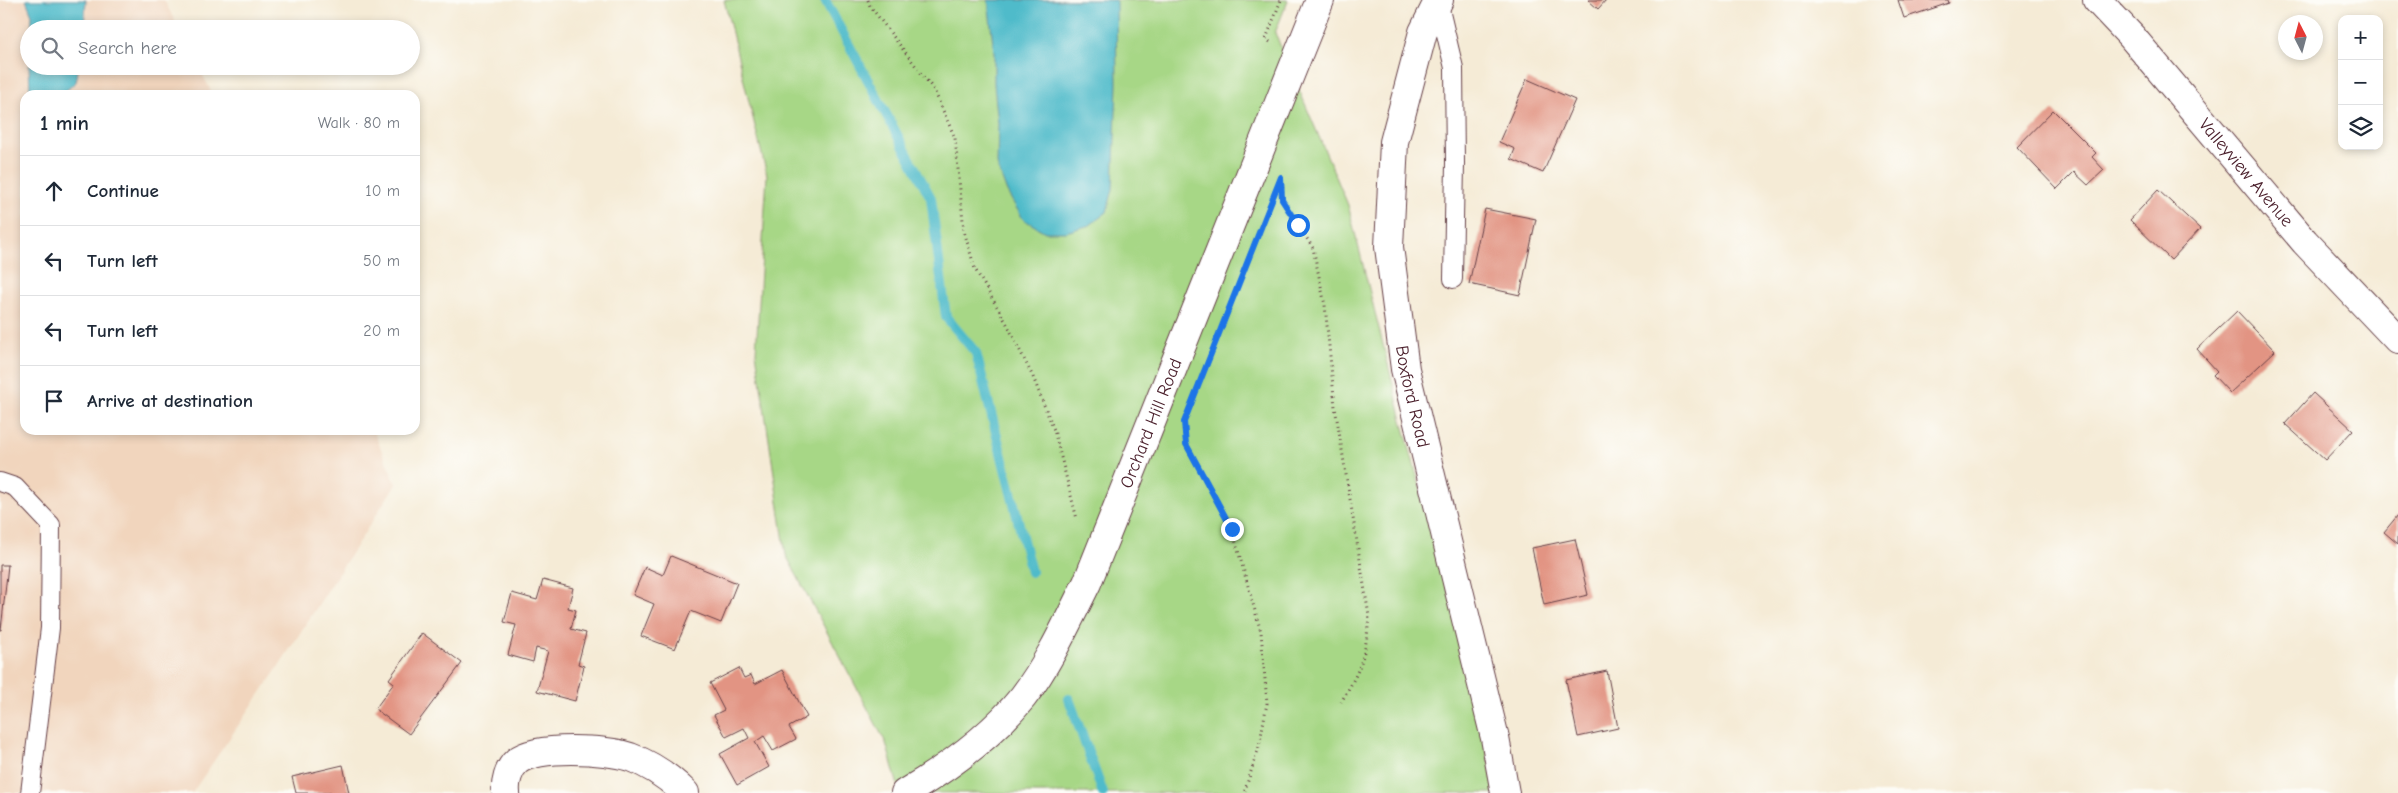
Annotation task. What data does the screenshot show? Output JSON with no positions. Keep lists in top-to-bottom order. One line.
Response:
{"streets":{"street":["Valleyview Avenue","Boxford Road","Orchard Hill Road"]},"north":"top","page":{"map_buttons":["+","−"],"search":"Search here","heading":["1 min","Walk · 80 m"],"list":[["Continue","10 m"],["Turn left","50 m"],["Turn left","20 m"],"Arrive at destination"]}}
